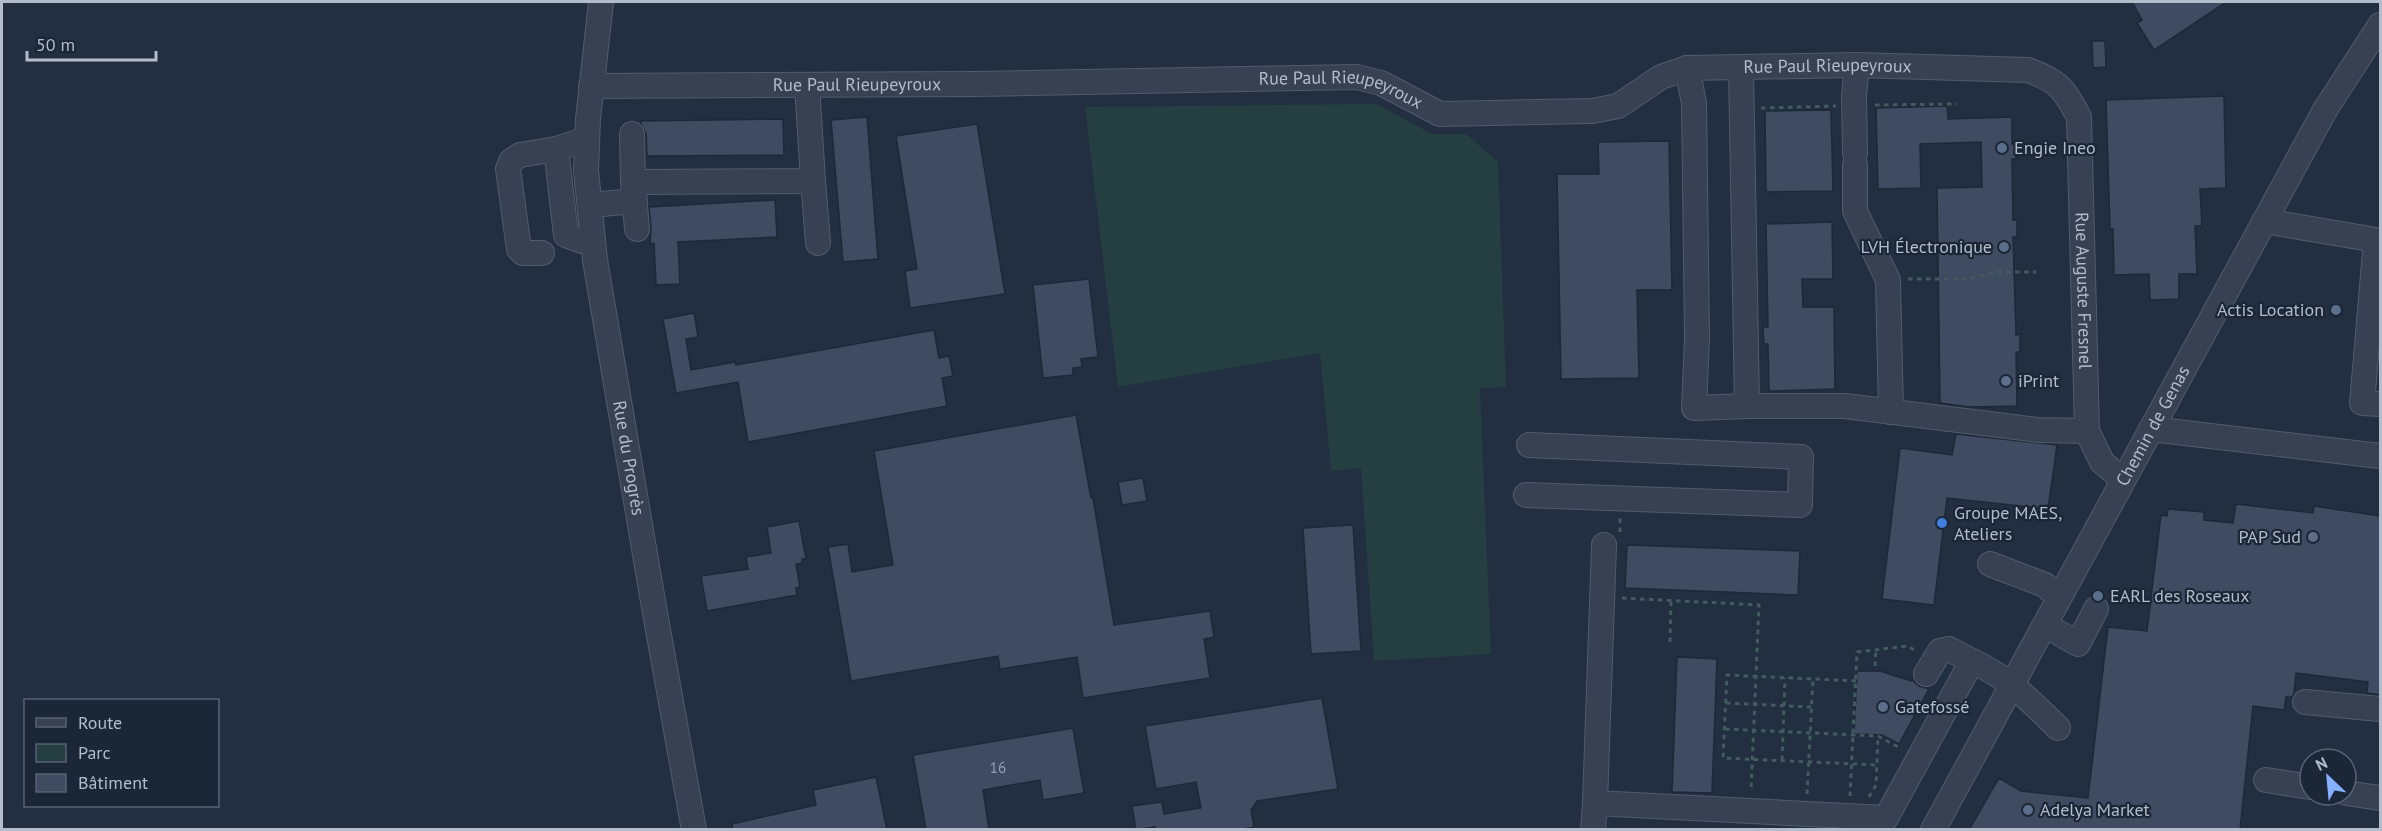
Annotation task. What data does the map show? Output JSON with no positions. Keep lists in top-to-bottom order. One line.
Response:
{"streets":{"street":["Rue Paul Rieupeyroux","Rue Auguste Fresnel","Chemin de Genas","Rue du Progrès"]},"crossings":[["Rue Paul Rieupeyroux","Rue Auguste Fresnel"],["Rue Paul Rieupeyroux","Rue du Progrès"],["Rue Auguste Fresnel","Chemin de Genas"]],"places":["Engie Ineo","LVH Électronique","Actis Location","iPrint","Groupe MAES, Ateliers","PAP Sud","EARL des Roseaux","Gatefossé","Adelya Market"],"house_numbers":["16"],"legend":["Route","Parc","Bâtiment"],"scale_bar":"50 m","north":"top left"}
